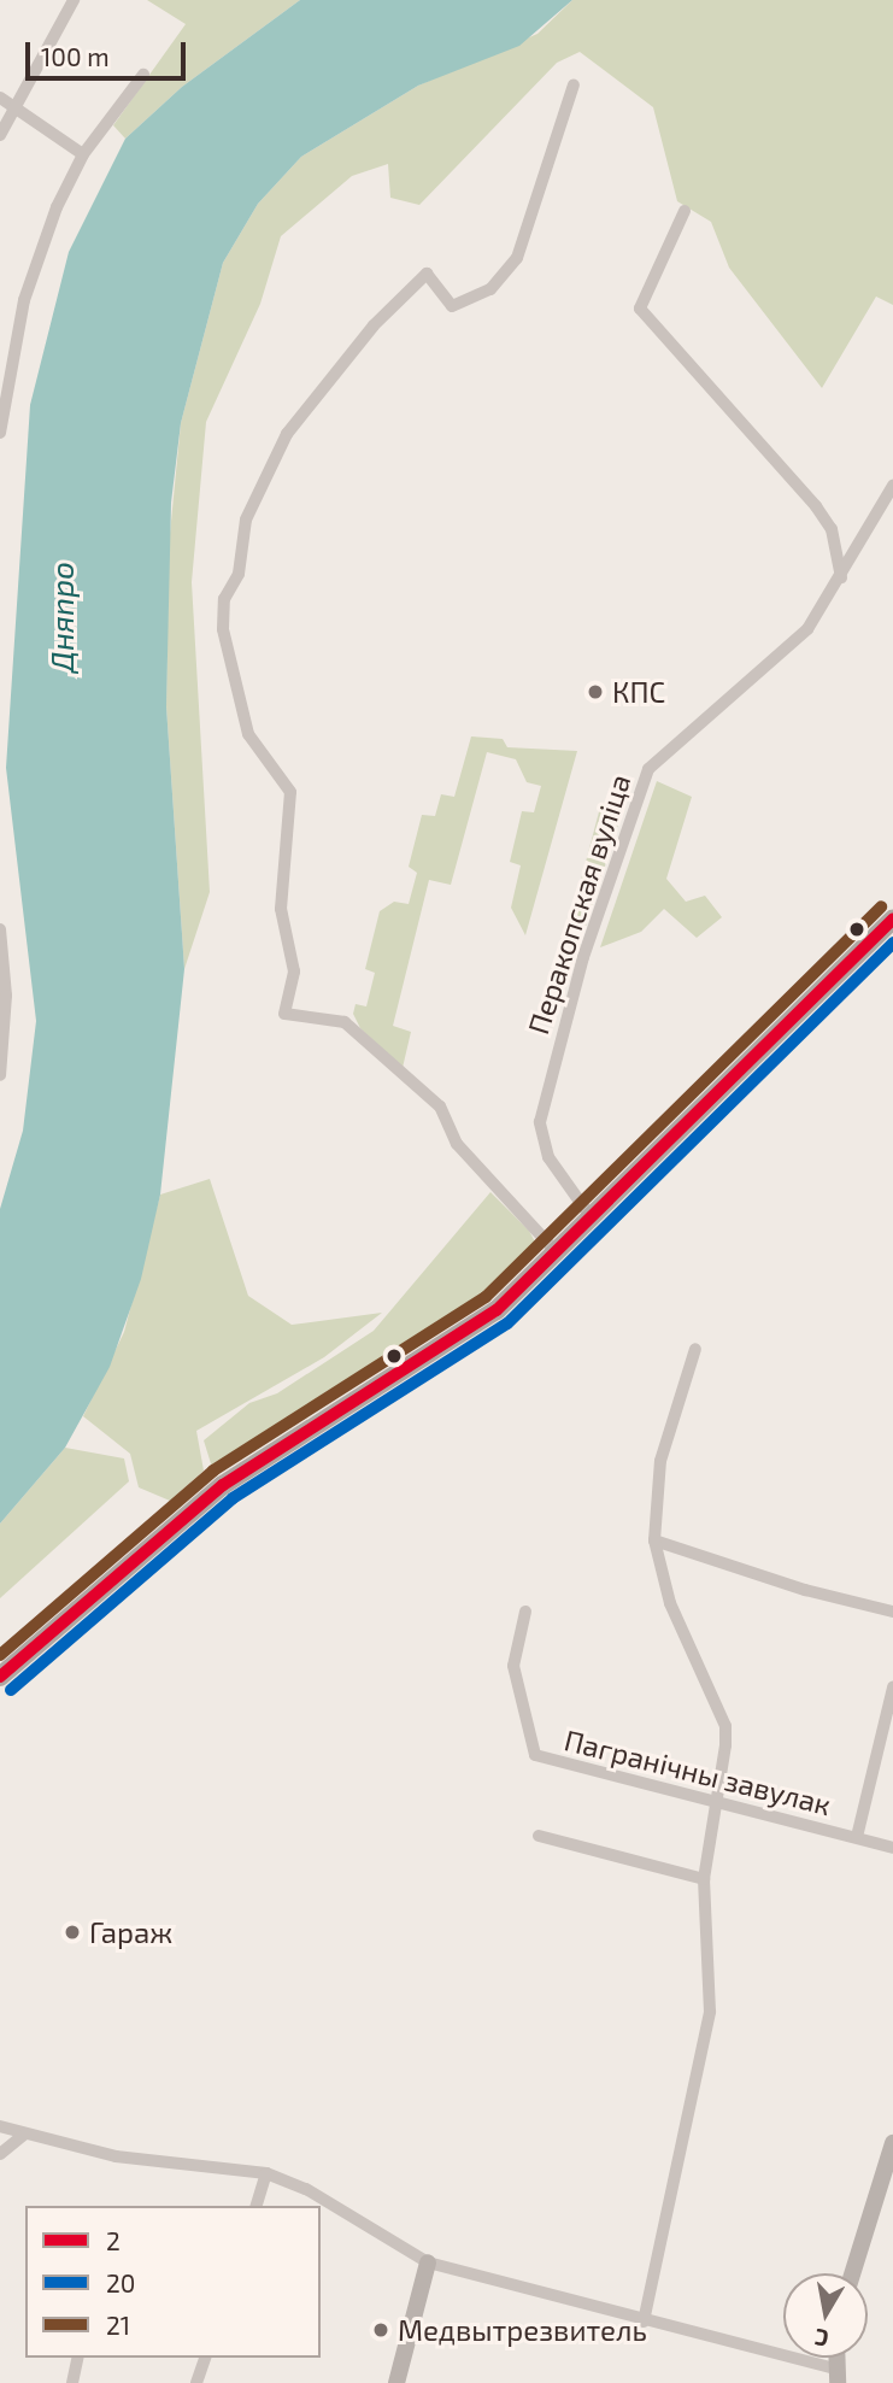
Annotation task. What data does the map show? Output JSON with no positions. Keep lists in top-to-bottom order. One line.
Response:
{"streets":{"street":["Перакопская вуліца","Пагранічны завулак"]},"water":["Дняпро"],"places":["КПС","Гараж","Медвытрезвитель"],"lines":["transit line 21","transit line 2","transit line 20"],"legend":["2","20","21"],"scale_bar":"100 m","north":"bottom"}
